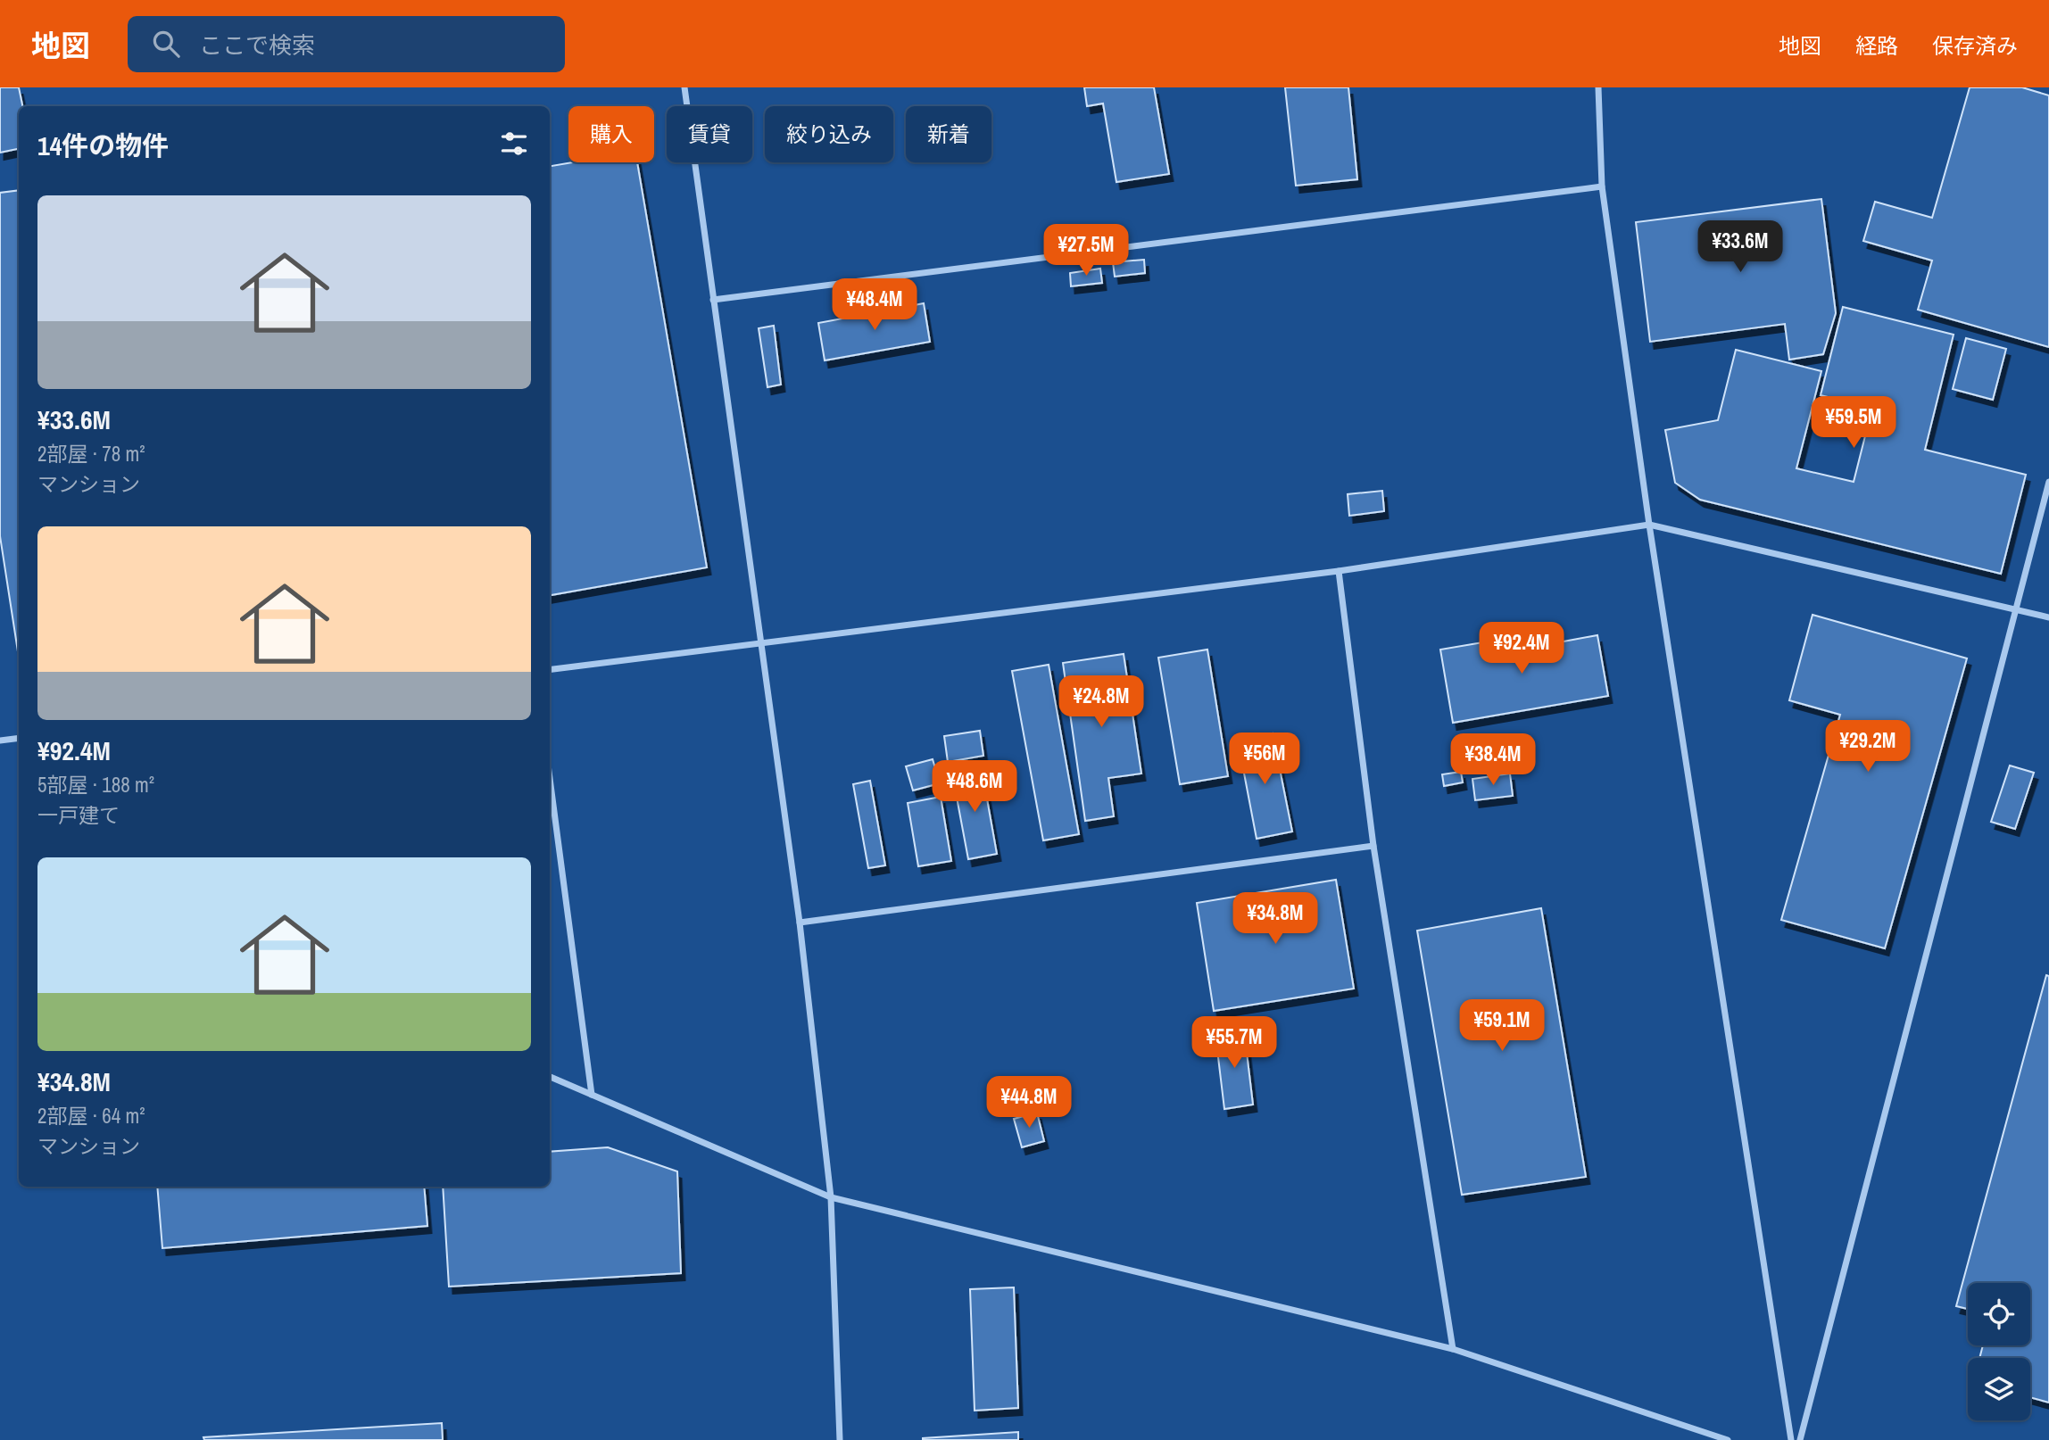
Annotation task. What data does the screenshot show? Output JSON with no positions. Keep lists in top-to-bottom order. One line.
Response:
{"page":{"header":"地図","search":"ここで検索","nav":["地図","経路","保存済み"],"chip":["購入","賃貸","絞り込み","新着"],"heading":"14件の物件","list":[{"name":"¥33.6M","note":"2部屋 · 78 m² · マンション"},{"name":"¥92.4M","note":"5部屋 · 188 m² · 一戸建て"},{"name":"¥34.8M","note":"2部屋 · 64 m² · マンション"}],"price":["¥33.6M","¥27.5M","¥48.4M","¥59.5M","¥92.4M","¥24.8M","¥29.2M","¥56M","¥38.4M","¥48.6M","¥34.8M","¥59.1M","¥55.7M","¥44.8M"]}}
